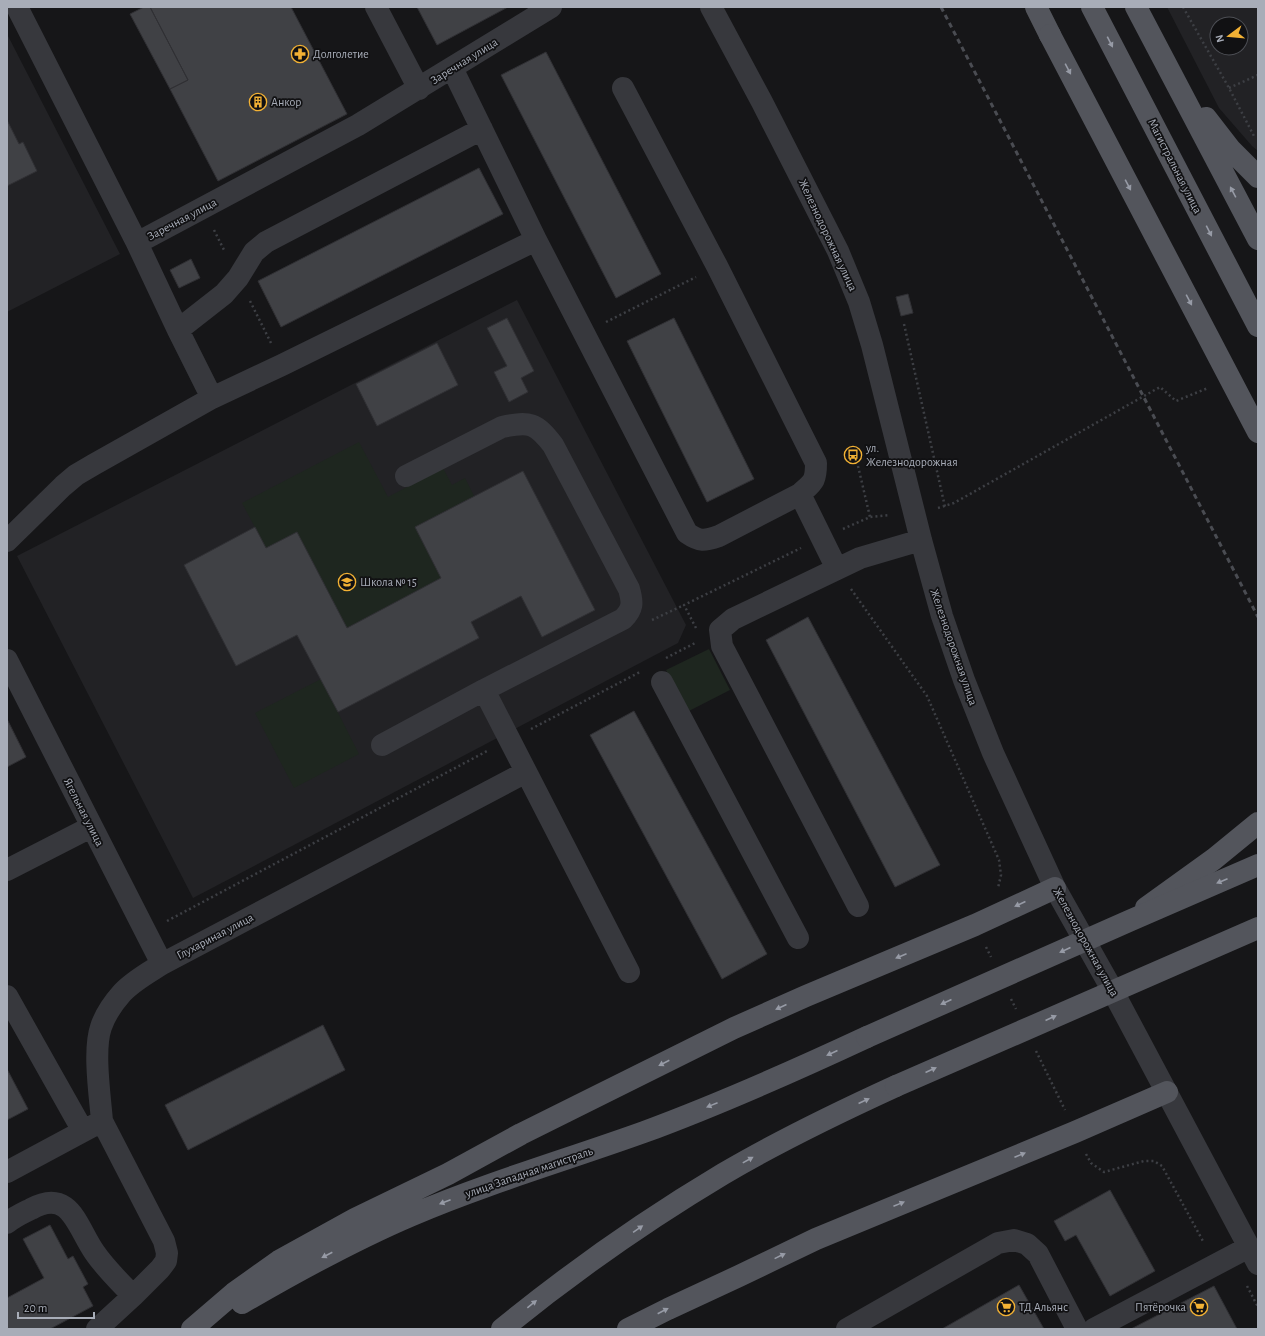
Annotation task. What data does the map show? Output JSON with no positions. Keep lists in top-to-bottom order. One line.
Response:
{"streets":{"main road":["Магистральная улица","улица Западная магистраль"],"street":["Заречная улица","Железнодорожная улица","Ягельная улица","Глухариная улица"]},"crossings":[["Ягельная улица","Глухариная улица"]],"places":{"pharmacy":["Долголетие"],"building":["Анкор"],"bus stop":["ул. Железнодорожная"],"school or university":["Школа № 15"],"supermarket":["ТД Альянс","Пятёрочка"]},"scale_bar":"20 m","north":"left"}
